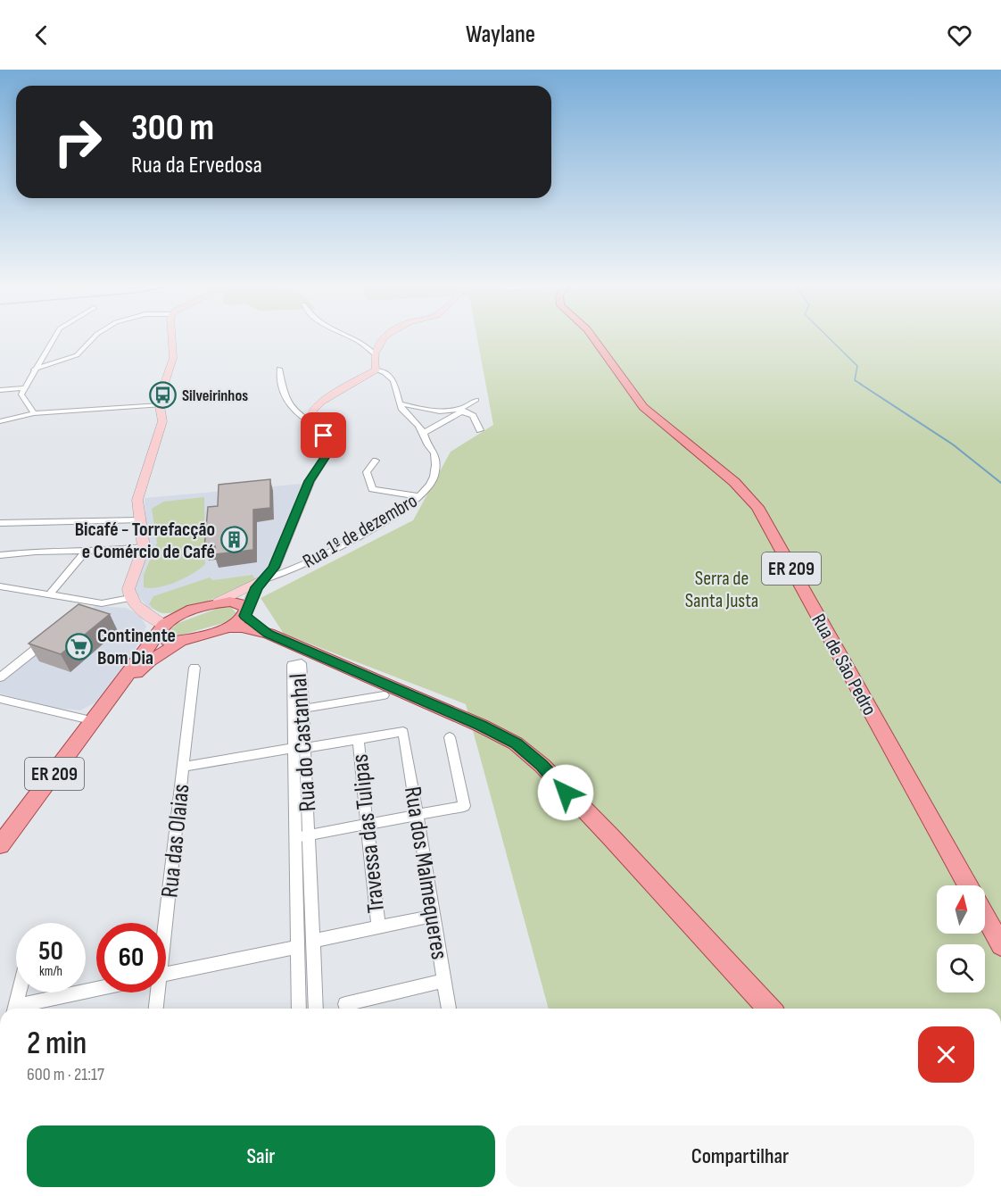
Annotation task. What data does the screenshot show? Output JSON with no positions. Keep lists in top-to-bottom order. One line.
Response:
{"streets":{"main road":["ER 209","Rua de São Pedro"],"street":["Rua 1º de dezembro","Rua do Castanhal","Travessa das Tulipas","Rua das Olaias","Rua dos Malmequeres"]},"crossings":[["Travessa das Tulipas","Rua dos Malmequeres"]],"parks":["Serra de Santa Justa"],"places":{"bus stop":["Silveirinhos"],"building":["Bicafé - Torrefacção e Comércio de Café"],"supermarket":["Continente Bom Dia"]},"north":"top","page":{"header":"Waylane","turn":["300 m","Rua da Ervedosa"],"speed":"50 km/h","limit":"60","heading":["2 min","600 m · 21:17"],"buttons":["Sair","Compartilhar"]}}
